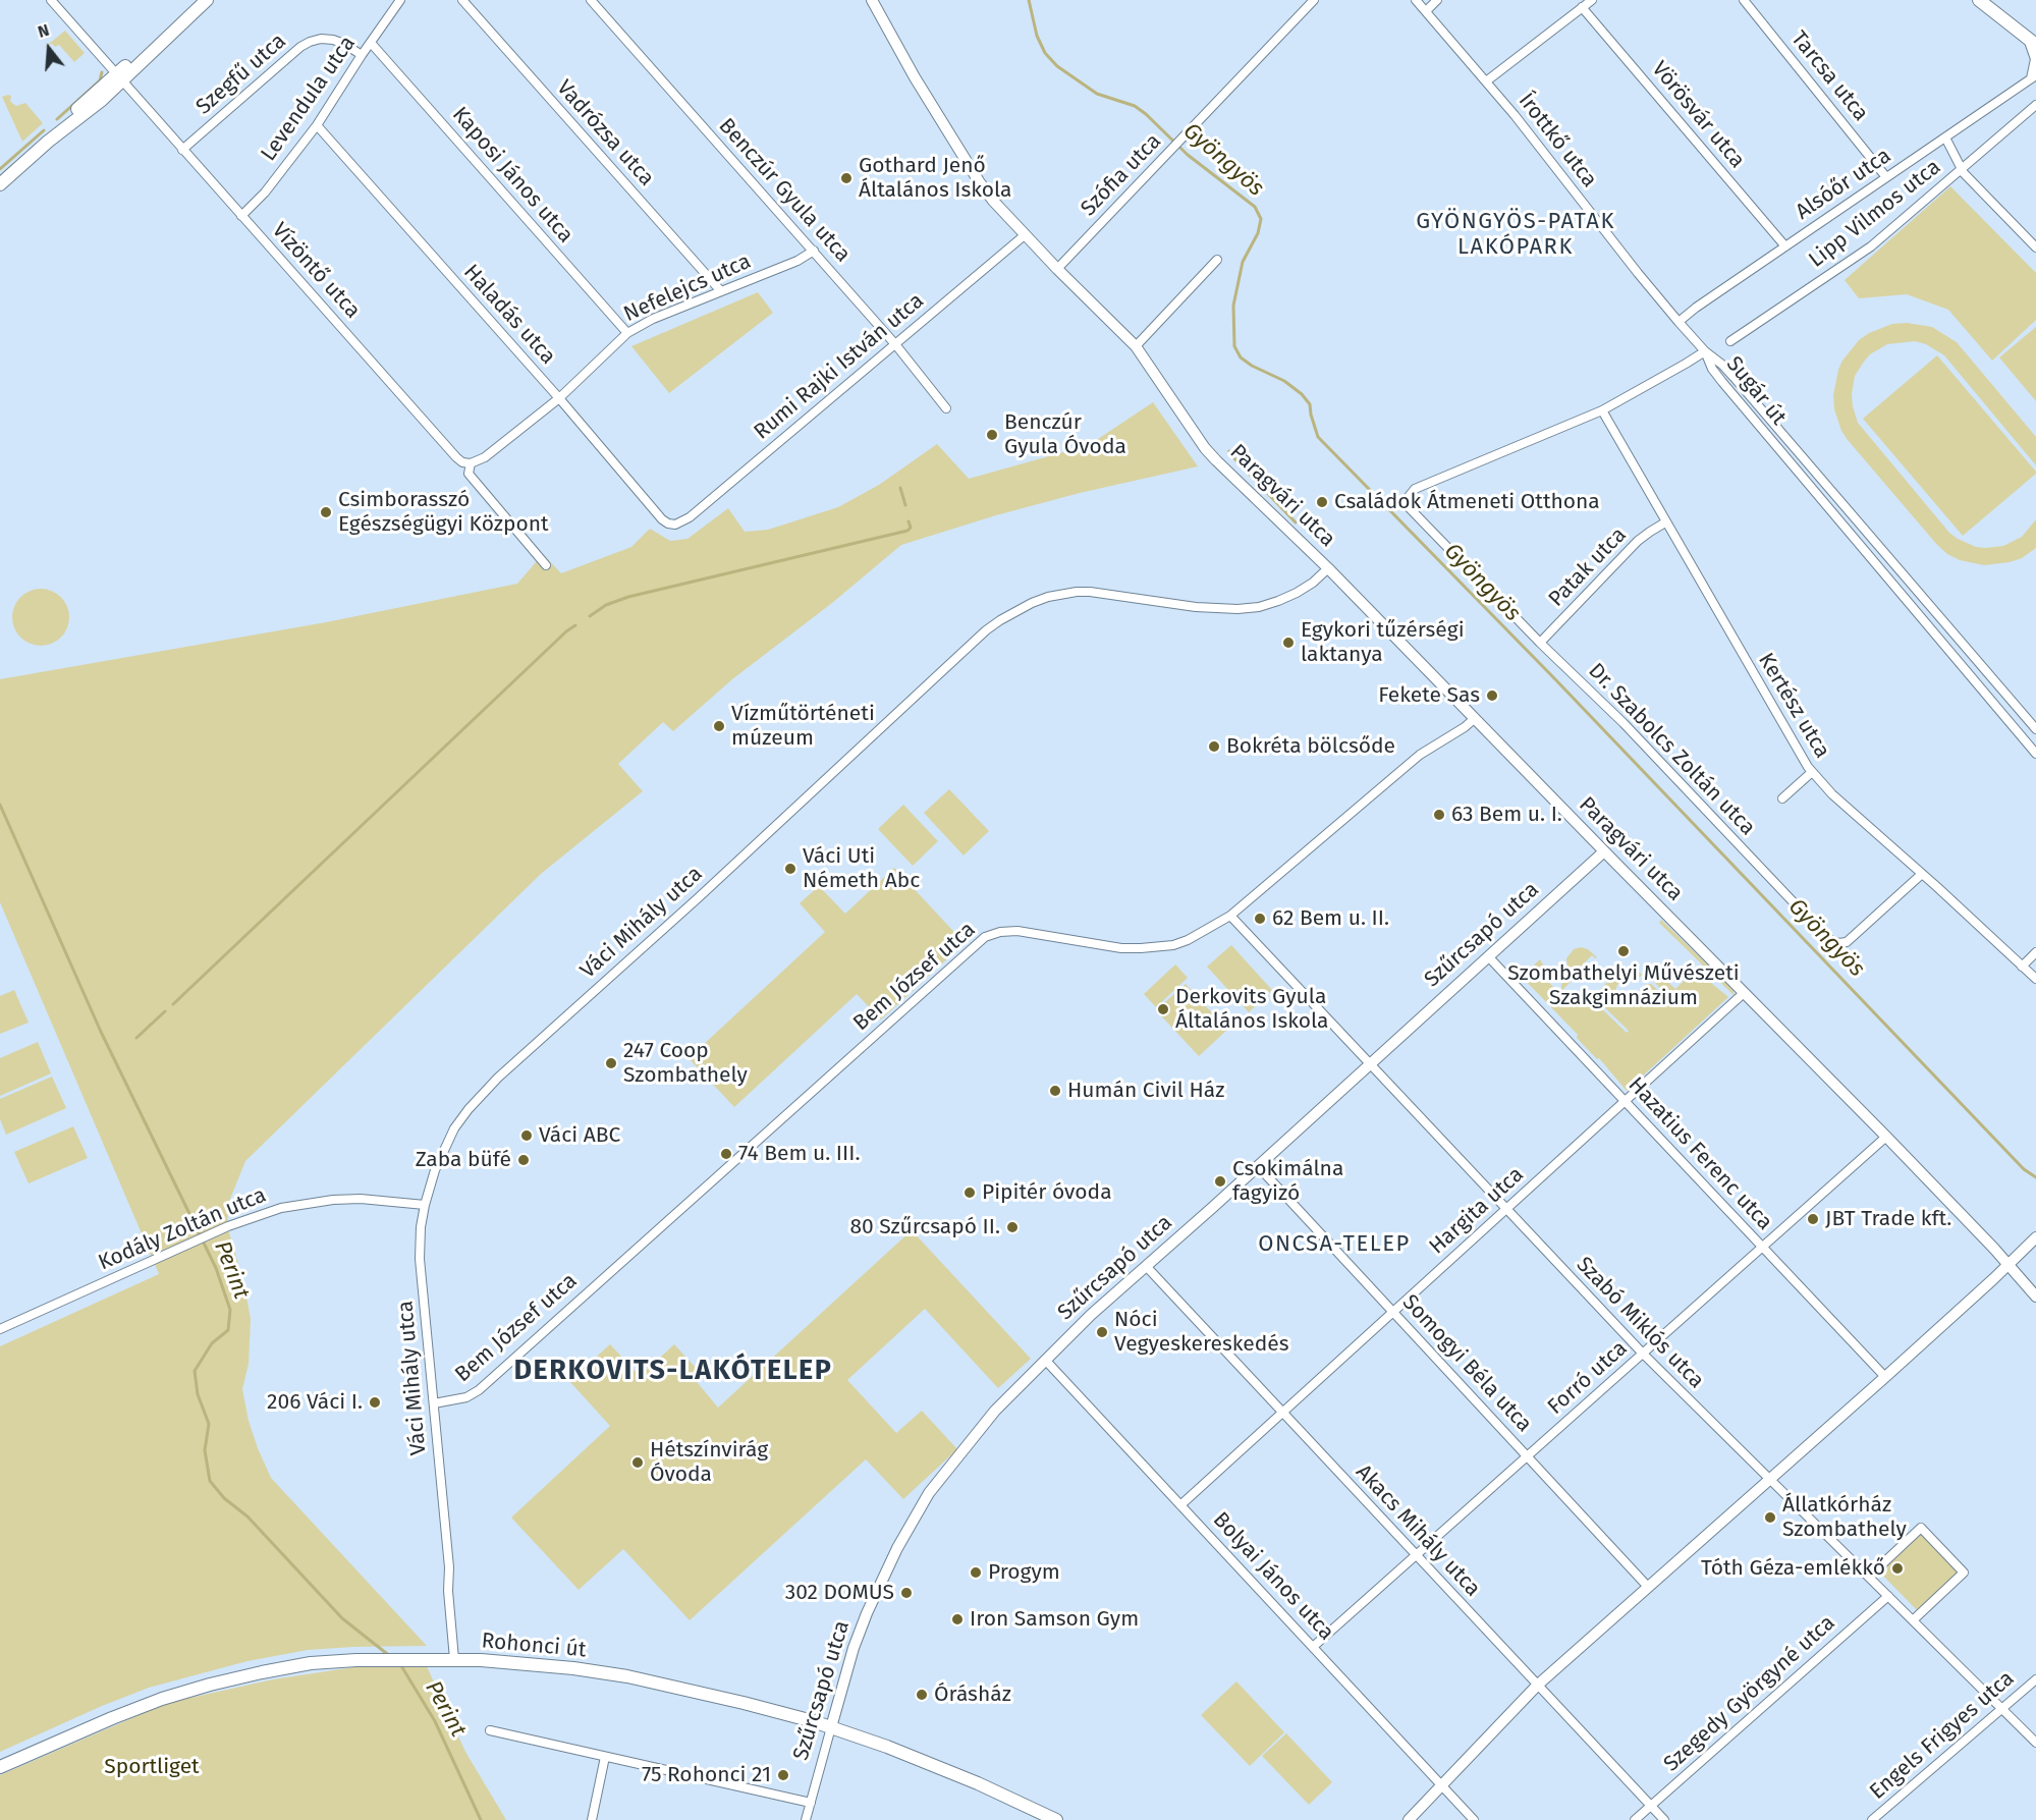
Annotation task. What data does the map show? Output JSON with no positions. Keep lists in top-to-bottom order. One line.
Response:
{"streets":{"main road":["Rohonci út"],"street":["Szegfű utca","Tarcsa utca","Levendula utca","Vörösvár utca","Vadrózsa utca","Írottkő utca","Kaposi János utca","Szófia utca","Alsóőr utca","Benczúr Gyula utca","Lipp Vilmos utca","Vízöntő utca","Nefelejcs utca","Haladás utca","Rumi Rajki István utca","Sugár út","Paragvári utca","Patak utca","Kertész utca","Dr. Szabolcs Zoltán utca","Váci Mihály utca","Szűrcsapó utca","Bem József utca","Hazatius Ferenc utca","Hargita utca","Kodály Zoltán utca","Szabó Miklós utca","Somogyi Béla utca","Forró utca","Akacs Mihály utca","Bolyai János utca","Szegedy Györgyné utca","Engels Frigyes utca"]},"crossings":[["Szegfű utca","Levendula utca"],["Szegfű utca","Vízöntő utca"],["Tarcsa utca","Alsóőr utca"],["Levendula utca","Kaposi János utca"],["Levendula utca","Vízöntő utca"],["Levendula utca","Haladás utca"],["Vörösvár utca","Alsóőr utca"],["Vadrózsa utca","Nefelejcs utca"],["Írottkő utca","Alsóőr utca"],["Írottkő utca","Sugár út"],["Kaposi János utca","Nefelejcs utca"],["Szófia utca","Paragvári utca"],["Benczúr Gyula utca","Nefelejcs utca"],["Benczúr Gyula utca","Rumi Rajki István utca"],["Vízöntő utca","Nefelejcs utca"],["Nefelejcs utca","Haladás utca"],["Haladás utca","Rumi Rajki István utca"],["Rumi Rajki István utca","Paragvári utca"],["Paragvári utca","Váci Mihály utca"],["Paragvári utca","Szűrcsapó utca"],["Paragvári utca","Bem József utca"],["Paragvári utca","Hargita utca"],["Paragvári utca","Forró utca"],["Patak utca","Kertész utca"],["Patak utca","Dr. Szabolcs Zoltán utca"],["Kertész utca","Dr. Szabolcs Zoltán utca"],["Váci Mihály utca","Bem József utca"],["Váci Mihály utca","Kodály Zoltán utca"],["Váci Mihály utca","Rohonci út"],["Szűrcsapó utca","Hazatius Ferenc utca"],["Szűrcsapó utca","Szabó Miklós utca"],["Szűrcsapó utca","Somogyi Béla utca"],["Szűrcsapó utca","Akacs Mihály utca"],["Szűrcsapó utca","Bolyai János utca"],["Szűrcsapó utca","Rohonci út"],["Bem József utca","Szabó Miklós utca"],["Hazatius Ferenc utca","Hargita utca"],["Hazatius Ferenc utca","Forró utca"],["Hargita utca","Szabó Miklós utca"],["Hargita utca","Somogyi Béla utca"],["Hargita utca","Akacs Mihály utca"],["Hargita utca","Bolyai János utca"],["Szabó Miklós utca","Forró utca"],["Szabó Miklós utca","Szegedy Györgyné utca"],["Szabó Miklós utca","Engels Frigyes utca"],["Somogyi Béla utca","Forró utca"],["Forró utca","Akacs Mihály utca"],["Forró utca","Bolyai János utca"],["Akacs Mihály utca","Szegedy Györgyné utca"]],"districts":["GYÖNGYÖS-PATAK LAKÓPARK","ONCSA-TELEP","DERKOVITS-LAKÓTELEP"],"water":["Gyöngyös","Perint"],"parks":["Sportliget"],"places":["Gothard Jenő Általános Iskola","Benczúr Gyula Óvoda","Családok Átmeneti Otthona","Csimborasszó Egészségügyi Központ","Egykori tűzérségi laktanya","Fekete Sas","Vízműtörténeti múzeum","Bokréta bölcsőde","63 Bem u. I.","Váci Uti Németh Abc","62 Bem u. II.","Szombathelyi Művészeti Szakgimnázium","Derkovits Gyula Általános Iskola","247 Coop Szombathely","Humán Civil Ház","Váci ABC","74 Bem u. III.","Zaba büfé","Csokimálna fagyizó","Pipitér óvoda","JBT Trade kft.","80 Szűrcsapó II.","Nóci Vegyeskereskedés","206 Váci I.","Hétszínvirág Óvoda","Állatkórház Szombathely","Tóth Géza-emlékkő","Progym","302 DOMUS","Iron Samson Gym","Órásház","75 Rohonci 21"],"north":"top"}
